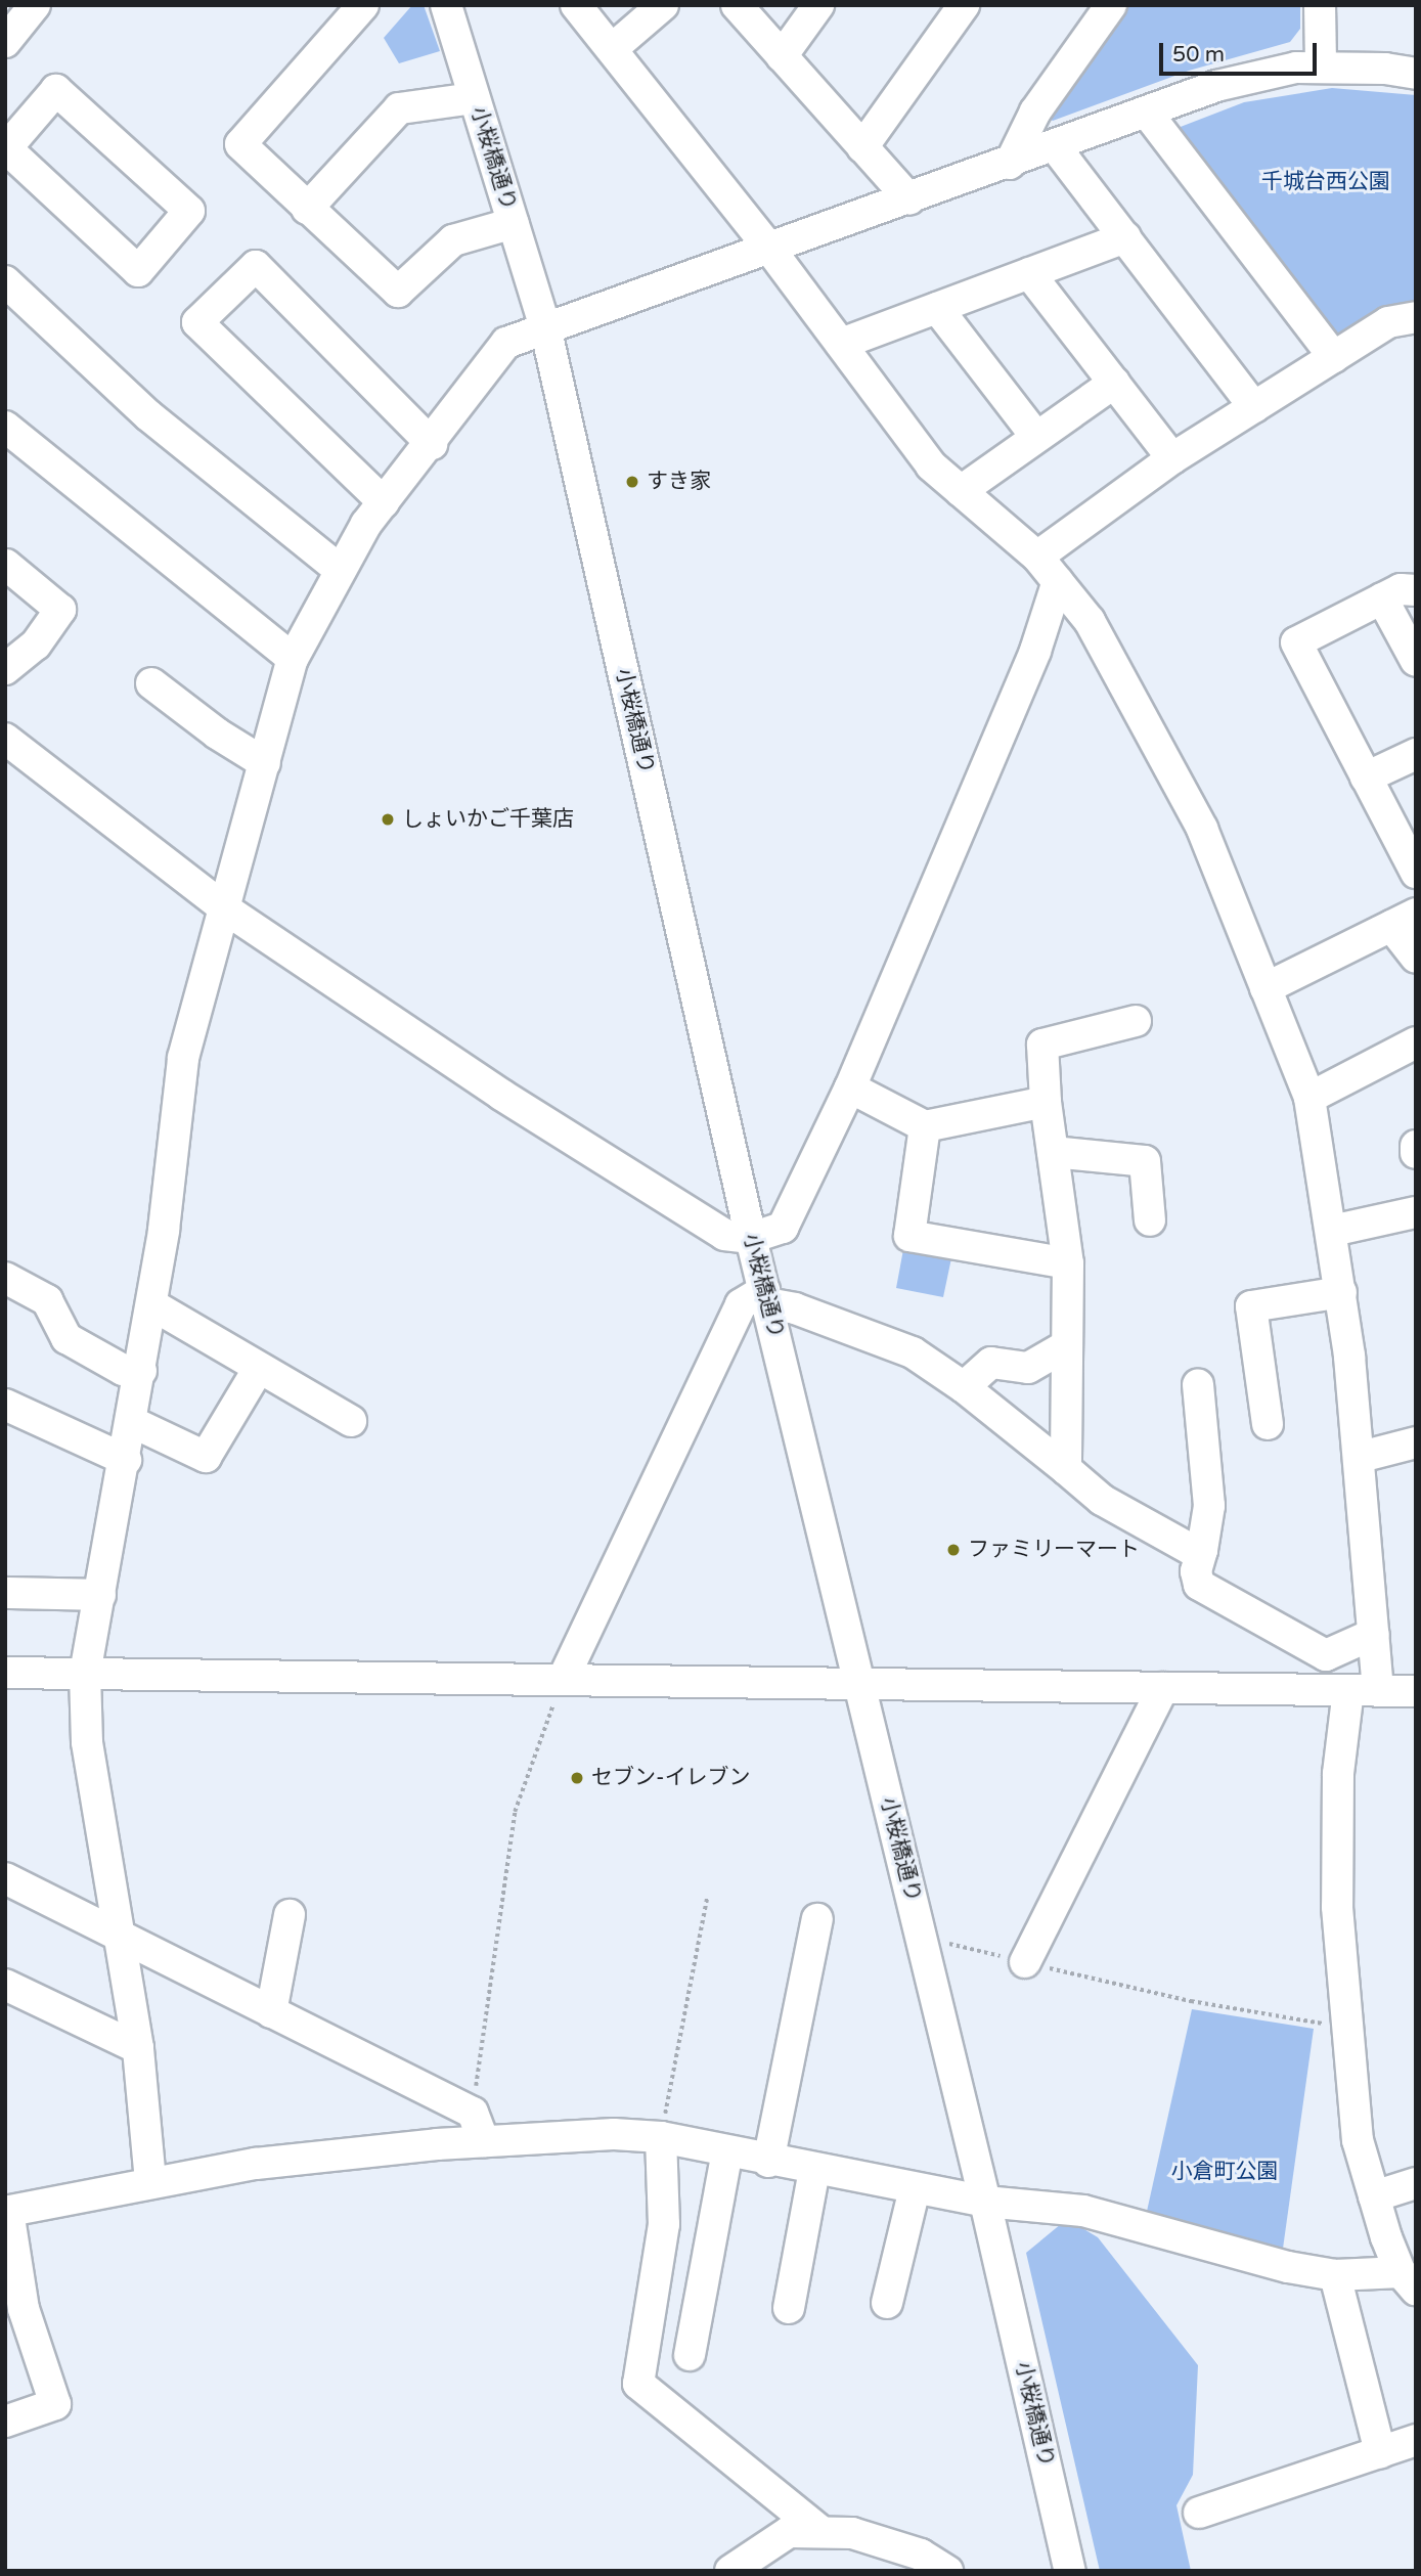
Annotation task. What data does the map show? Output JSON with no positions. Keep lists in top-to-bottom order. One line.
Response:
{"streets":{"street":["小桜橋通り"]},"parks":["千城台西公園","小倉町公園"],"places":["すき家","しょいかご千葉店","ファミリーマート","セブン-イレブン"],"scale_bar":"50 m"}
